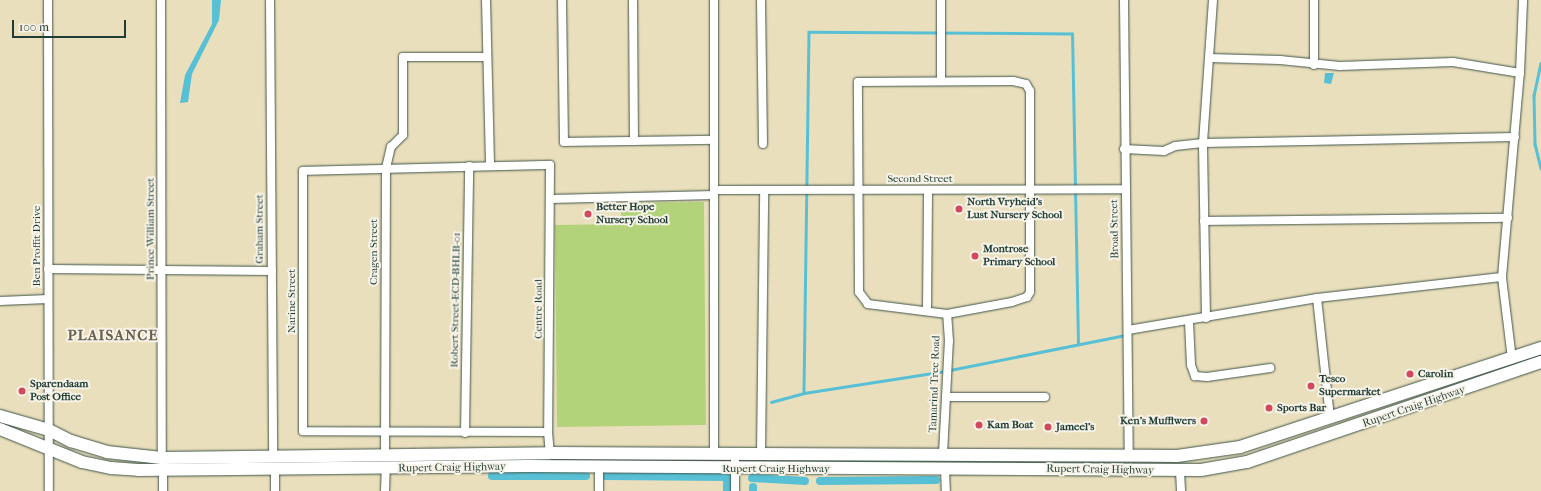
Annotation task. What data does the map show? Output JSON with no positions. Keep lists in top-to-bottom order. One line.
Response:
{"streets":{"main road":["Rupert Craig Highway"],"street":["Second Street","Prince William Street","Graham Street","Broad Street","Ben Proffit Drive","Cragen Street","Robert Street-ECD-BHLB-01","Narine Street","Centre Road","Tamarind Tree Road"]},"crossings":[["Second Street","Broad Street"],["Second Street","Centre Road"],["Prince William Street","Rupert Craig Highway"],["Graham Street","Rupert Craig Highway"],["Broad Street","Rupert Craig Highway"],["Ben Proffit Drive","Rupert Craig Highway"],["Cragen Street","Narine Street"],["Cragen Street","Rupert Craig Highway"],["Centre Road","Rupert Craig Highway"],["Tamarind Tree Road","Rupert Craig Highway"]],"districts":["PLAISANCE"],"places":["North Vryheid's Lust Nursery School","Better Hope Nursery School","Montrose Primary School","Carolin","Tesco Supermarket","Sparendaam Post Office","Sports Bar","Ken's Mufflwers","Kam Boat","Jameel's"],"scale_bar":"100 m"}
